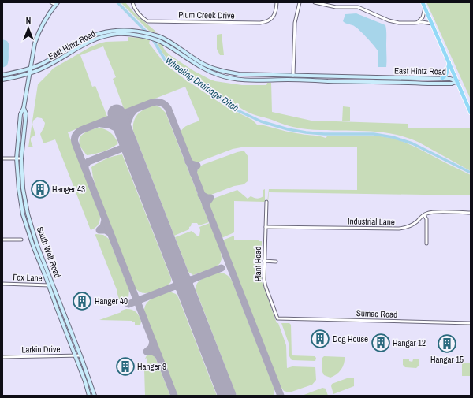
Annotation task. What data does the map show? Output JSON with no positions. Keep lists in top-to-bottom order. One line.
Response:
{"streets":{"main road":["East Hintz Road","South Wolf Road"],"street":["Plum Creek Drive","Industrial Lane","Plant Road","Fox Lane","Sumac Road","Larkin Drive"]},"crossings":[["East Hintz Road","South Wolf Road"],["Industrial Lane","Plant Road"],["South Wolf Road","Fox Lane"],["South Wolf Road","Larkin Drive"],["Plant Road","Sumac Road"]],"water":["Wheeling Drainage Ditch"],"places":{"building":["Hanger 43","Hanger 40","Dog House","Hangar 12","Hangar 15","Hanger 9"]},"north":"top"}
